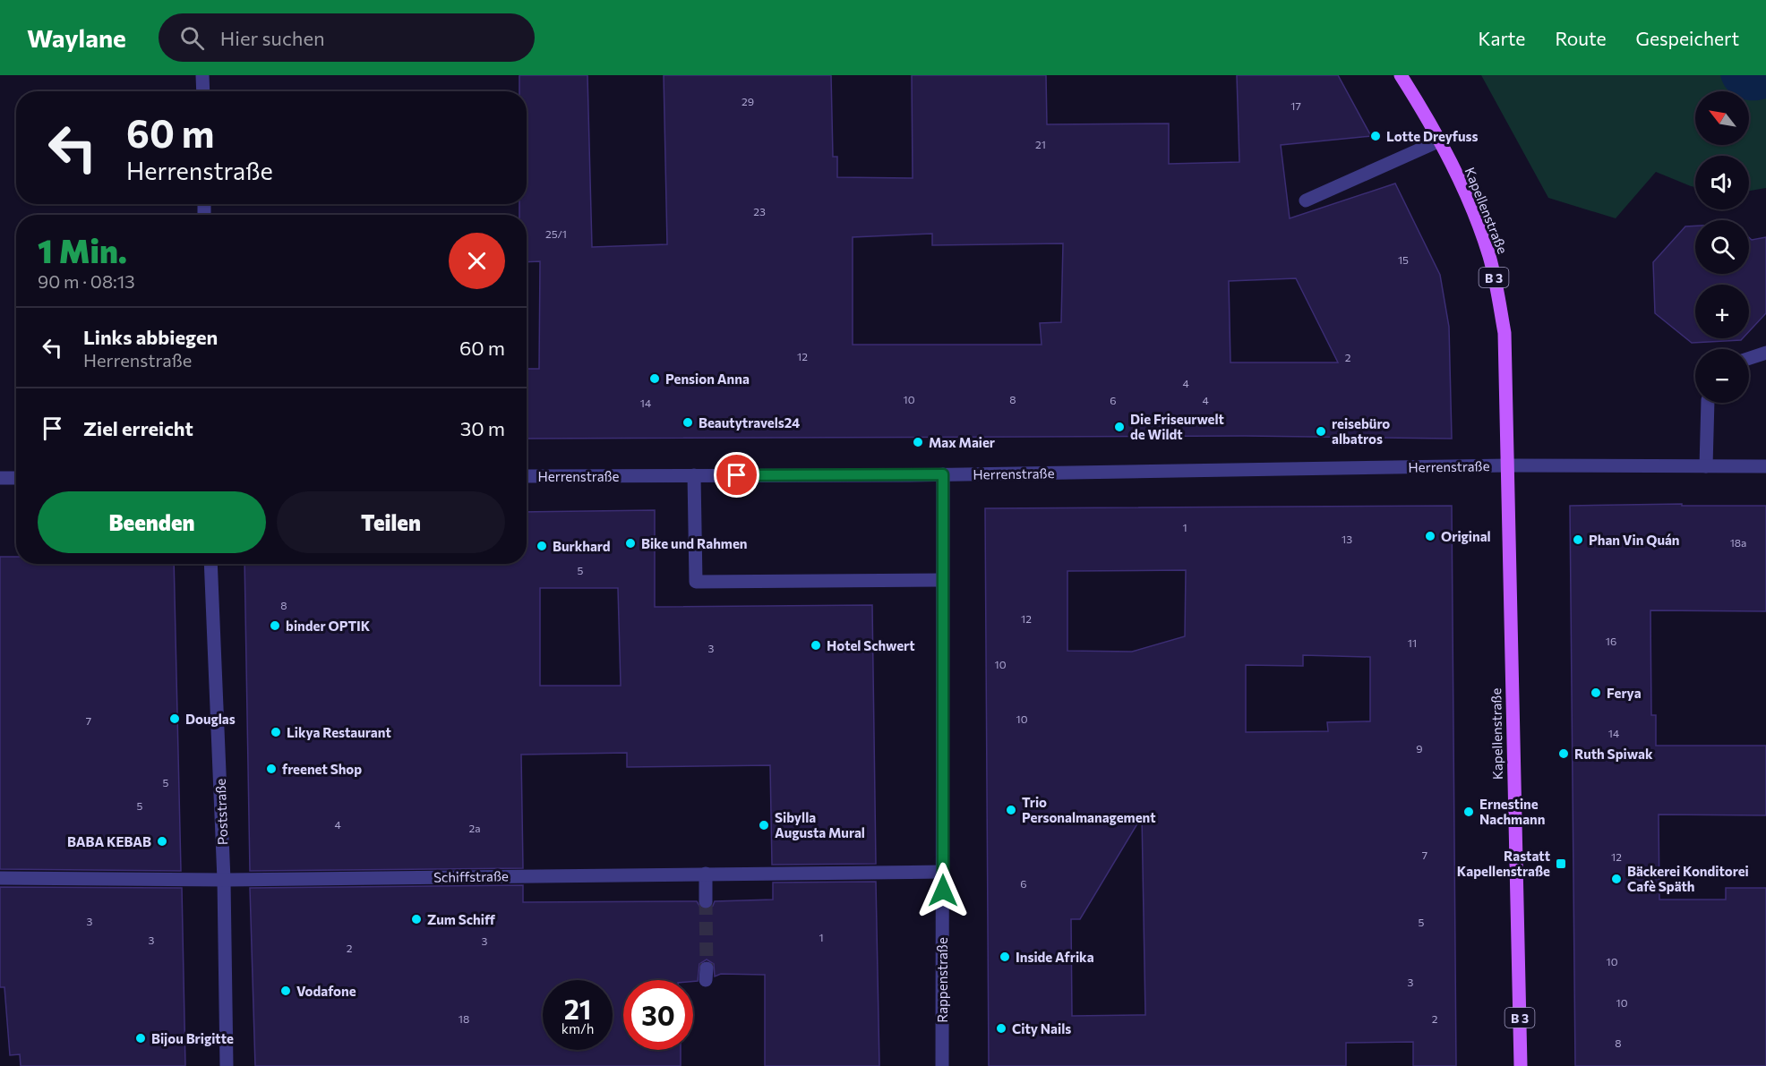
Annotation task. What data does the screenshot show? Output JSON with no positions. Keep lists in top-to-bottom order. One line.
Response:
{"streets":{"main road":["Kapellenstraße","B 3"],"street":["Herrenstraße","Poststraße","Schiffstraße","Rappenstraße"]},"crossings":[["Kapellenstraße","Herrenstraße"],["Herrenstraße","Rappenstraße"],["Poststraße","Schiffstraße"],["Schiffstraße","Rappenstraße"]],"places":{"other":["Lotte Dreyfuss","Pension Anna","Beautytravels24","Die Friseurwelt de Wildt","reisebüro albatros","Max Maier","Original","Phan Vin Quán","Bike und Rahmen","Burkhard","binder OPTIK","Hotel Schwert","Ferya","Douglas","Likya Restaurant","Ruth Spiwak","freenet Shop","Trio Personalmanagement","Ernestine Nachmann","Sibylla Augusta Mural","BABA KEBAB","Bäckerei Konditorei Cafè Späth","Zum Schiff","Inside Afrika","Vodafone","City Nails","Bijou Brigitte"],"transit":["Rastatt Kapellenstraße"]},"house_numbers":["29","17","21","23","25/1","15","12","2","4","10","8","6","4","14","1","13","18a","5","8","12","16","11","3","10","10","7","14","9","5","5","4","2a","7","12","6","3","5","1","3","3","2","10","3","10","18","2","8"],"north":"top left","page":{"header":"Waylane","search":"Hier suchen","nav":["Karte","Route","Gespeichert"],"map_buttons":["+","−"],"turn":["60 m","Herrenstraße"],"heading":["1 Min.","90 m · 08:13"],"list":[{"name":"Links abbiegen","note":"Herrenstraße","value":"60 m"},{"name":"Ziel erreicht","value":"30 m"}],"buttons":["Beenden","Teilen"],"speed":"21 km/h","limit":"30"}}
